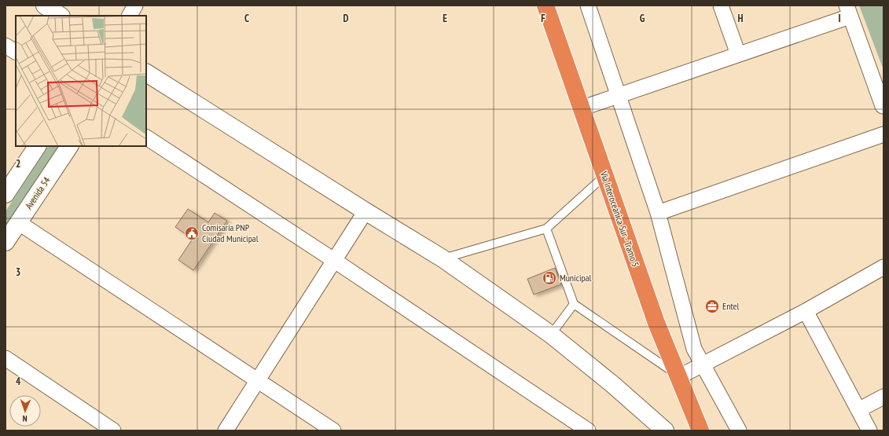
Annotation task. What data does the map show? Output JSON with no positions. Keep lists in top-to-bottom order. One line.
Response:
{"streets":{"highway":["Vía Interoceánica Sur - Tramo 5"],"main road":["Avenida 54"]},"places":{"public building":["Comisaría PNP Ciudad Municipal"],"fuel station":["Municipal"],"office":["Entel"]},"north":"bottom","grid":{"columns":["C","D","E","F","G","H","I"],"rows":["2","3","4"]}}
